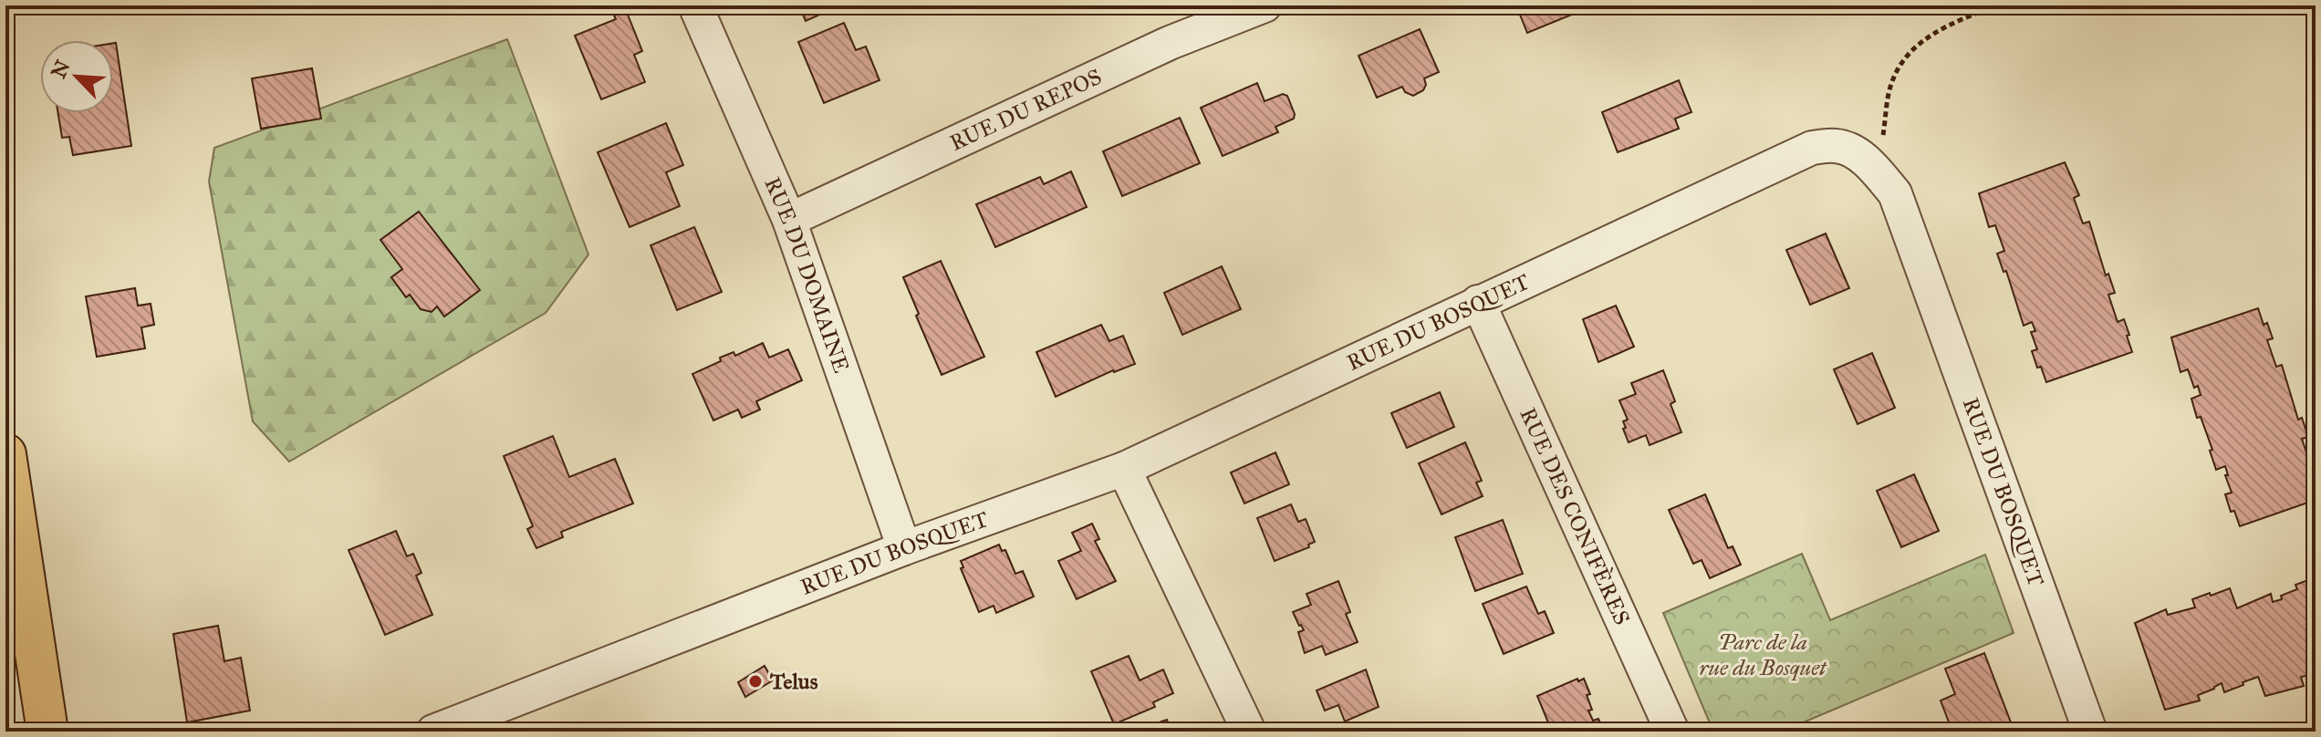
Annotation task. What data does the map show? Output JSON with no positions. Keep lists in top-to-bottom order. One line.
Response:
{"streets":{"street":["RUE DU REPOS","RUE DU DOMAINE","RUE DU BOSQUET","RUE DES CONIFÈRES"]},"crossings":[["RUE DU REPOS","RUE DU DOMAINE"],["RUE DU DOMAINE","RUE DU BOSQUET"],["RUE DU BOSQUET","RUE DES CONIFÈRES"]],"parks":["Parc de la rue du Bosquet"],"places":["Telus"],"north":"top left"}
